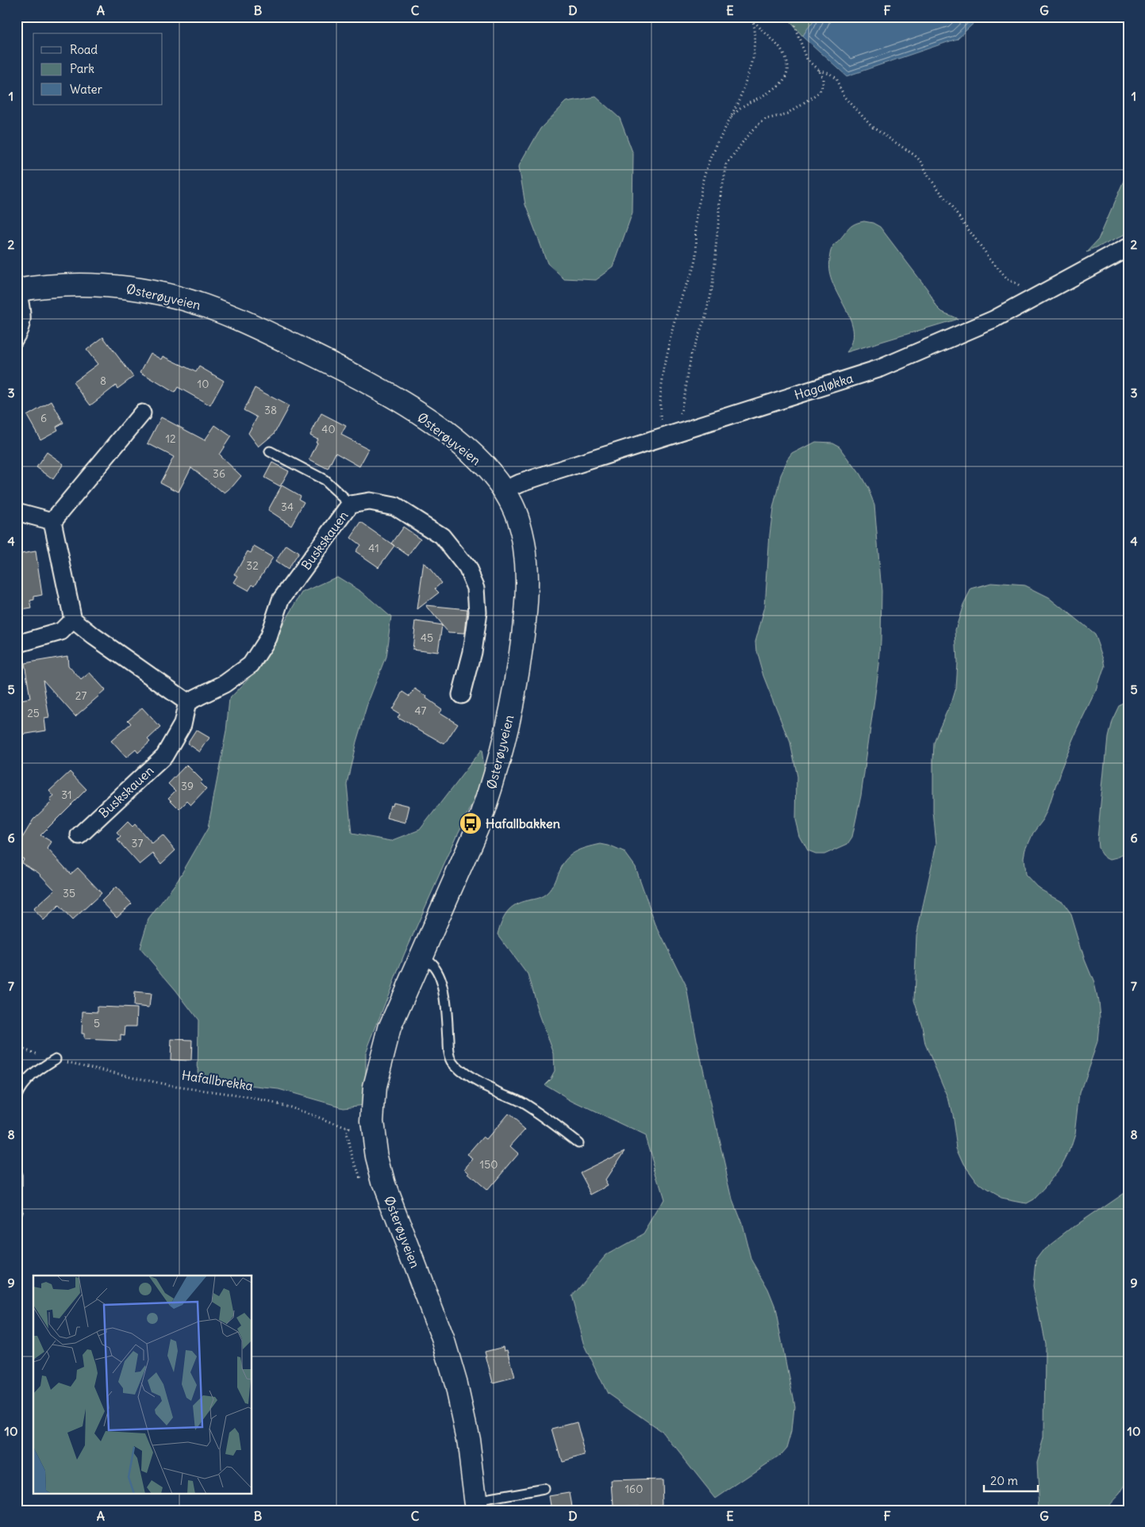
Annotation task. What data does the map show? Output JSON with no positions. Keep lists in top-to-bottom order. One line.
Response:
{"streets":{"main road":["Østerøyveien"],"street":["Hagaløkka","Buskskauen"],"path":["Hafallbrekka"]},"crossings":[["Østerøyveien","Hagaløkka"],["Østerøyveien","Hafallbrekka"]],"places":{"bus stop":["Hafallbakken"]},"house_numbers":["8","10","38","6","40","12","36","34","41","32","45","27","47","25","39","31","37","35","5","150","160"],"legend":["Road","Park","Water"],"scale_bar":"20 m","grid":{"columns":["A","B","C","D","E","F","G"],"rows":["1","2","3","4","5","6","7","8","9","10"]}}
